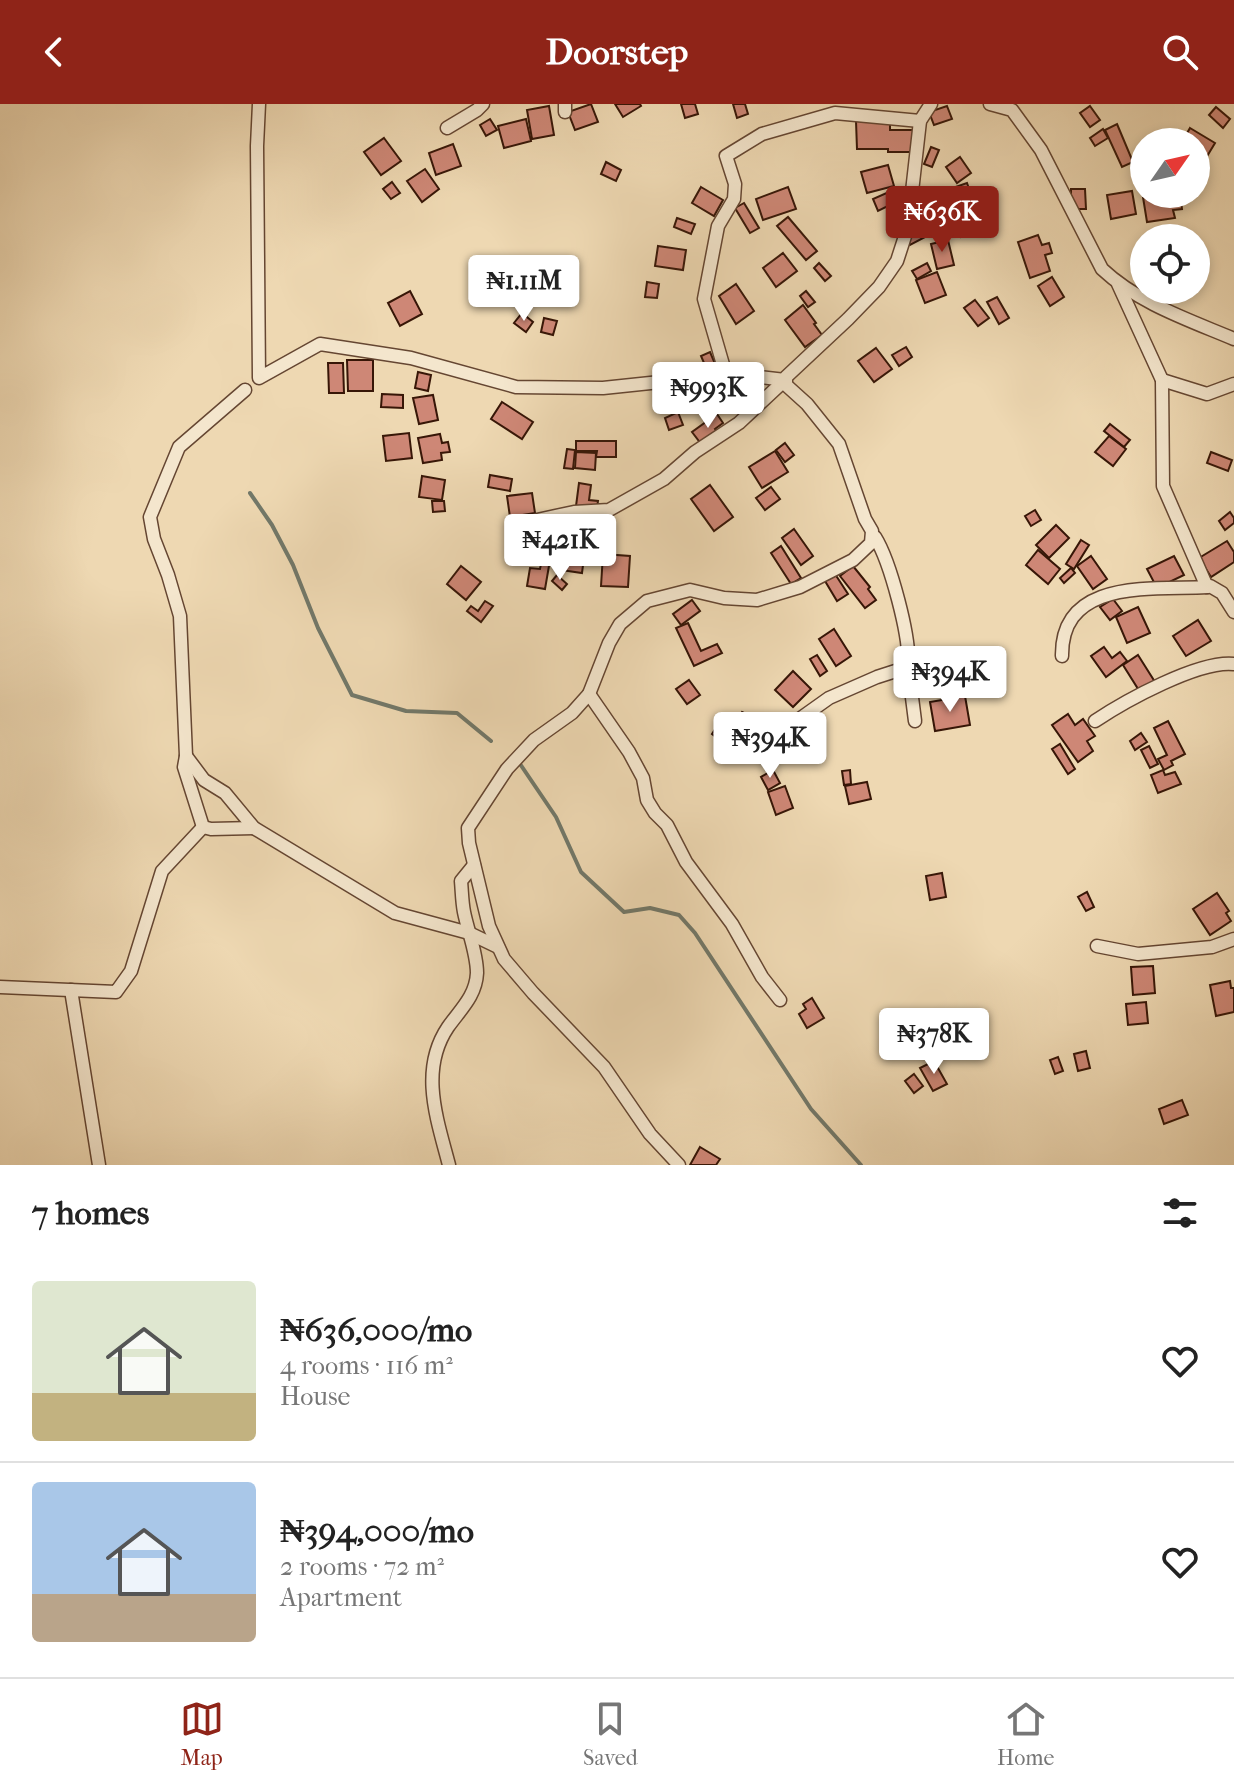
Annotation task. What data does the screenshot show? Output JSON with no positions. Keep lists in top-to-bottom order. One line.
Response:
{"north":"top right","page":{"header":"Doorstep","price":["₦636K","₦1.11M","₦993K","₦421K","₦394K","₦394K","₦378K"],"heading":"7 homes","list":[{"name":"₦636,000/mo","note":"4 rooms · 116 m² · House"},{"name":"₦394,000/mo","note":"2 rooms · 72 m² · Apartment"}],"tabs":["Map","Saved","Home"]}}
